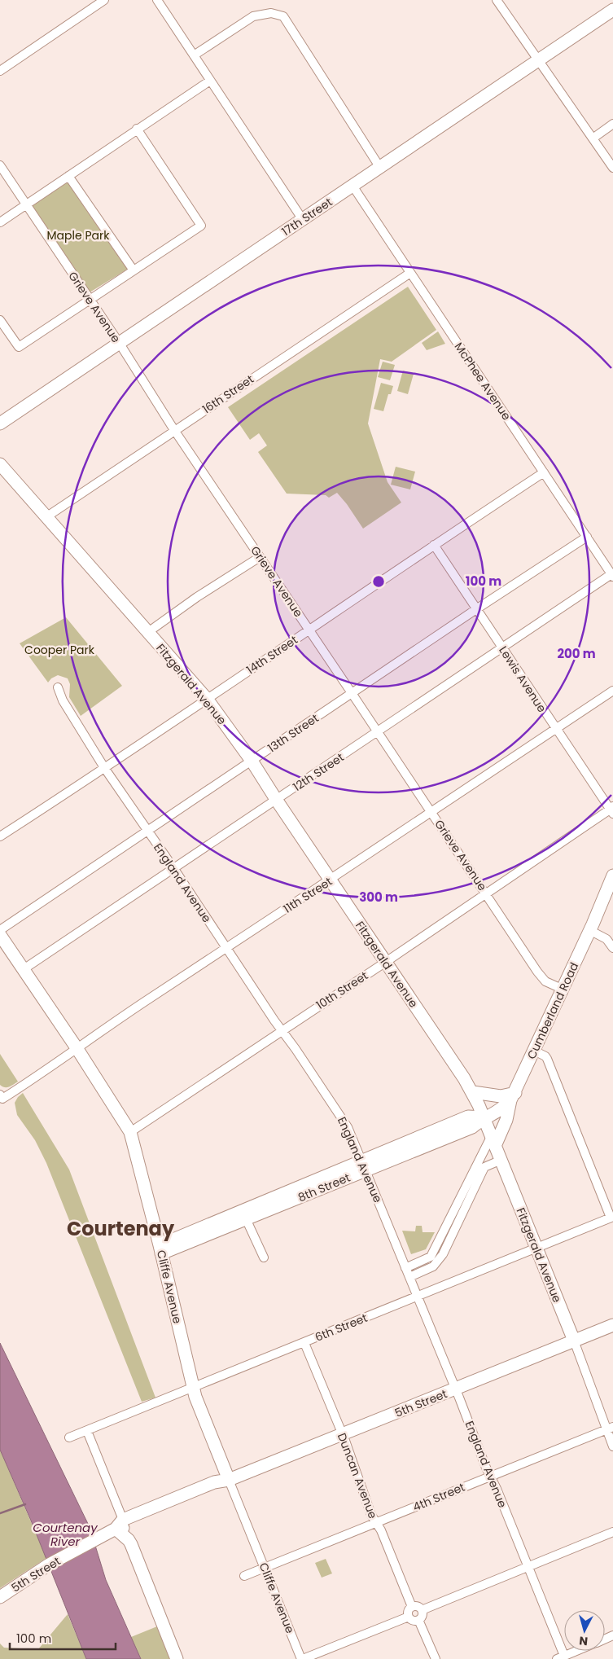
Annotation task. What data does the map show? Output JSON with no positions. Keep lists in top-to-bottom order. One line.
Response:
{"streets":{"street":["17th Street","Grieve Avenue","McPhee Avenue","16th Street","14th Street","Lewis Avenue","Fitzgerald Avenue","13th Street","12th Street","England Avenue","11th Street","10th Street","Cumberland Road","8th Street","Cliffe Avenue","6th Street","5th Street","Duncan Avenue","4th Street"]},"crossings":[["17th Street","Grieve Avenue"],["17th Street","McPhee Avenue"],["Grieve Avenue","16th Street"],["Grieve Avenue","14th Street"],["Grieve Avenue","13th Street"],["Grieve Avenue","12th Street"],["Grieve Avenue","11th Street"],["Grieve Avenue","10th Street"],["Grieve Avenue","Cumberland Road"],["McPhee Avenue","16th Street"],["McPhee Avenue","14th Street"],["McPhee Avenue","13th Street"],["McPhee Avenue","12th Street"],["16th Street","Fitzgerald Avenue"],["14th Street","Lewis Avenue"],["14th Street","Fitzgerald Avenue"],["14th Street","England Avenue"],["Lewis Avenue","13th Street"],["Lewis Avenue","12th Street"],["Lewis Avenue","11th Street"],["Lewis Avenue","10th Street"],["Fitzgerald Avenue","13th Street"],["Fitzgerald Avenue","12th Street"],["Fitzgerald Avenue","11th Street"],["Fitzgerald Avenue","10th Street"],["Fitzgerald Avenue","Cumberland Road"],["Fitzgerald Avenue","8th Street"],["Fitzgerald Avenue","6th Street"],["Fitzgerald Avenue","5th Street"],["Fitzgerald Avenue","4th Street"],["13th Street","England Avenue"],["12th Street","England Avenue"],["12th Street","Cliffe Avenue"],["England Avenue","11th Street"],["England Avenue","10th Street"],["England Avenue","Cumberland Road"],["England Avenue","8th Street"],["England Avenue","6th Street"],["England Avenue","5th Street"],["England Avenue","4th Street"],["11th Street","Cliffe Avenue"],["10th Street","Cliffe Avenue"],["Cumberland Road","8th Street"],["8th Street","Cliffe Avenue"],["Cliffe Avenue","6th Street"],["Cliffe Avenue","5th Street"],["Cliffe Avenue","4th Street"],["6th Street","Duncan Avenue"],["5th Street","Duncan Avenue"],["Duncan Avenue","4th Street"]],"districts":["Courtenay"],"water":["Courtenay River"],"parks":["Maple Park","Cooper Park"],"scale_bar":"100 m","north":"bottom","rings":["100 m","200 m","300 m"]}
